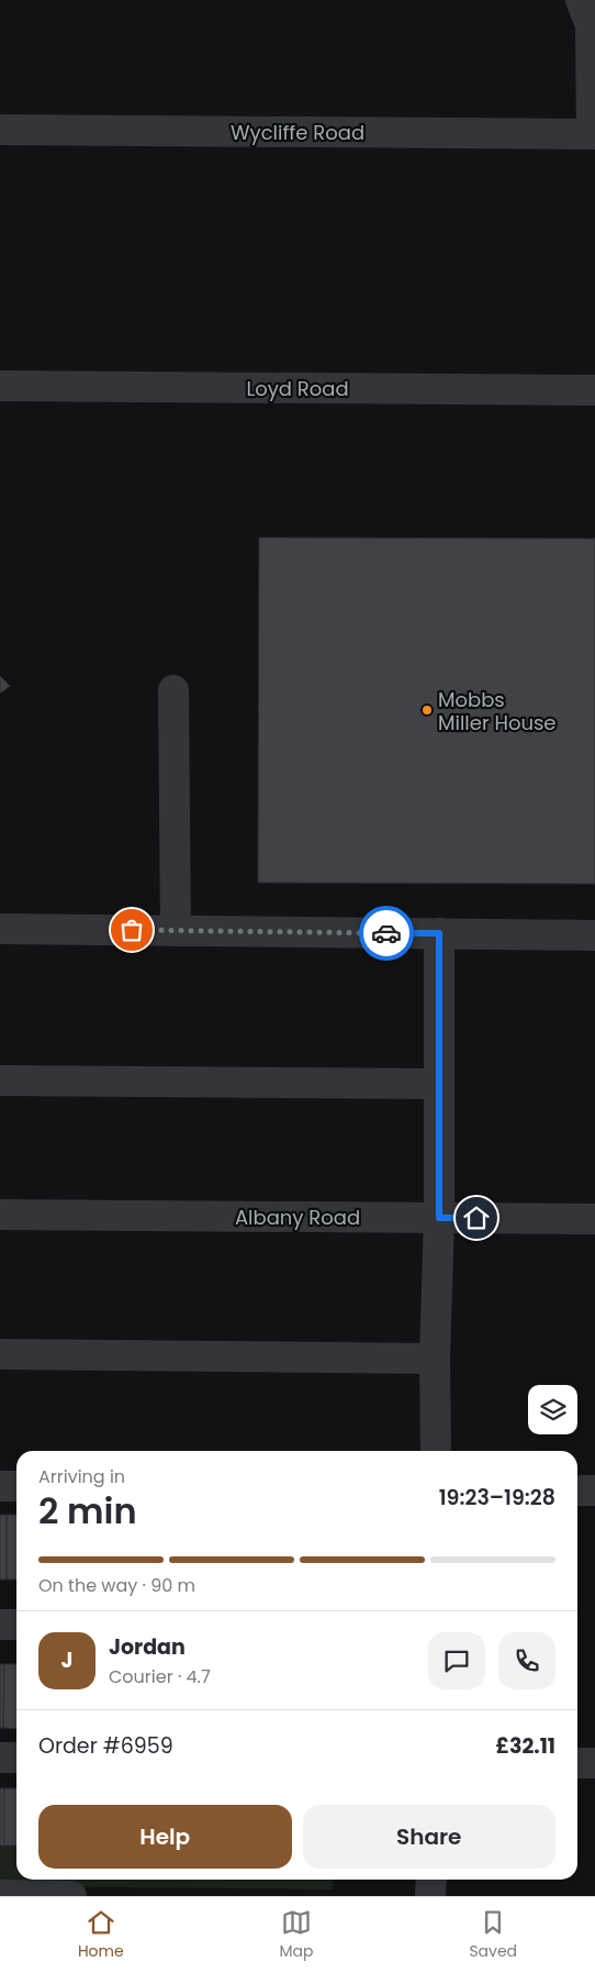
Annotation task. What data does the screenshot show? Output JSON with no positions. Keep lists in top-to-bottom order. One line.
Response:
{"streets":{"street":["Wycliffe Road","Loyd Road","Albany Road"]},"places":["Mobbs Miller House"],"page":{"heading":["2 min","Arriving in","19:23–19:28"],"panel":["Jordan","Courier · 4.7","Order #6959","£32.11"],"bar":"On the way · 90 m","round":"J","buttons":["Help","Share"],"tabs":["Home","Map","Saved"]}}
